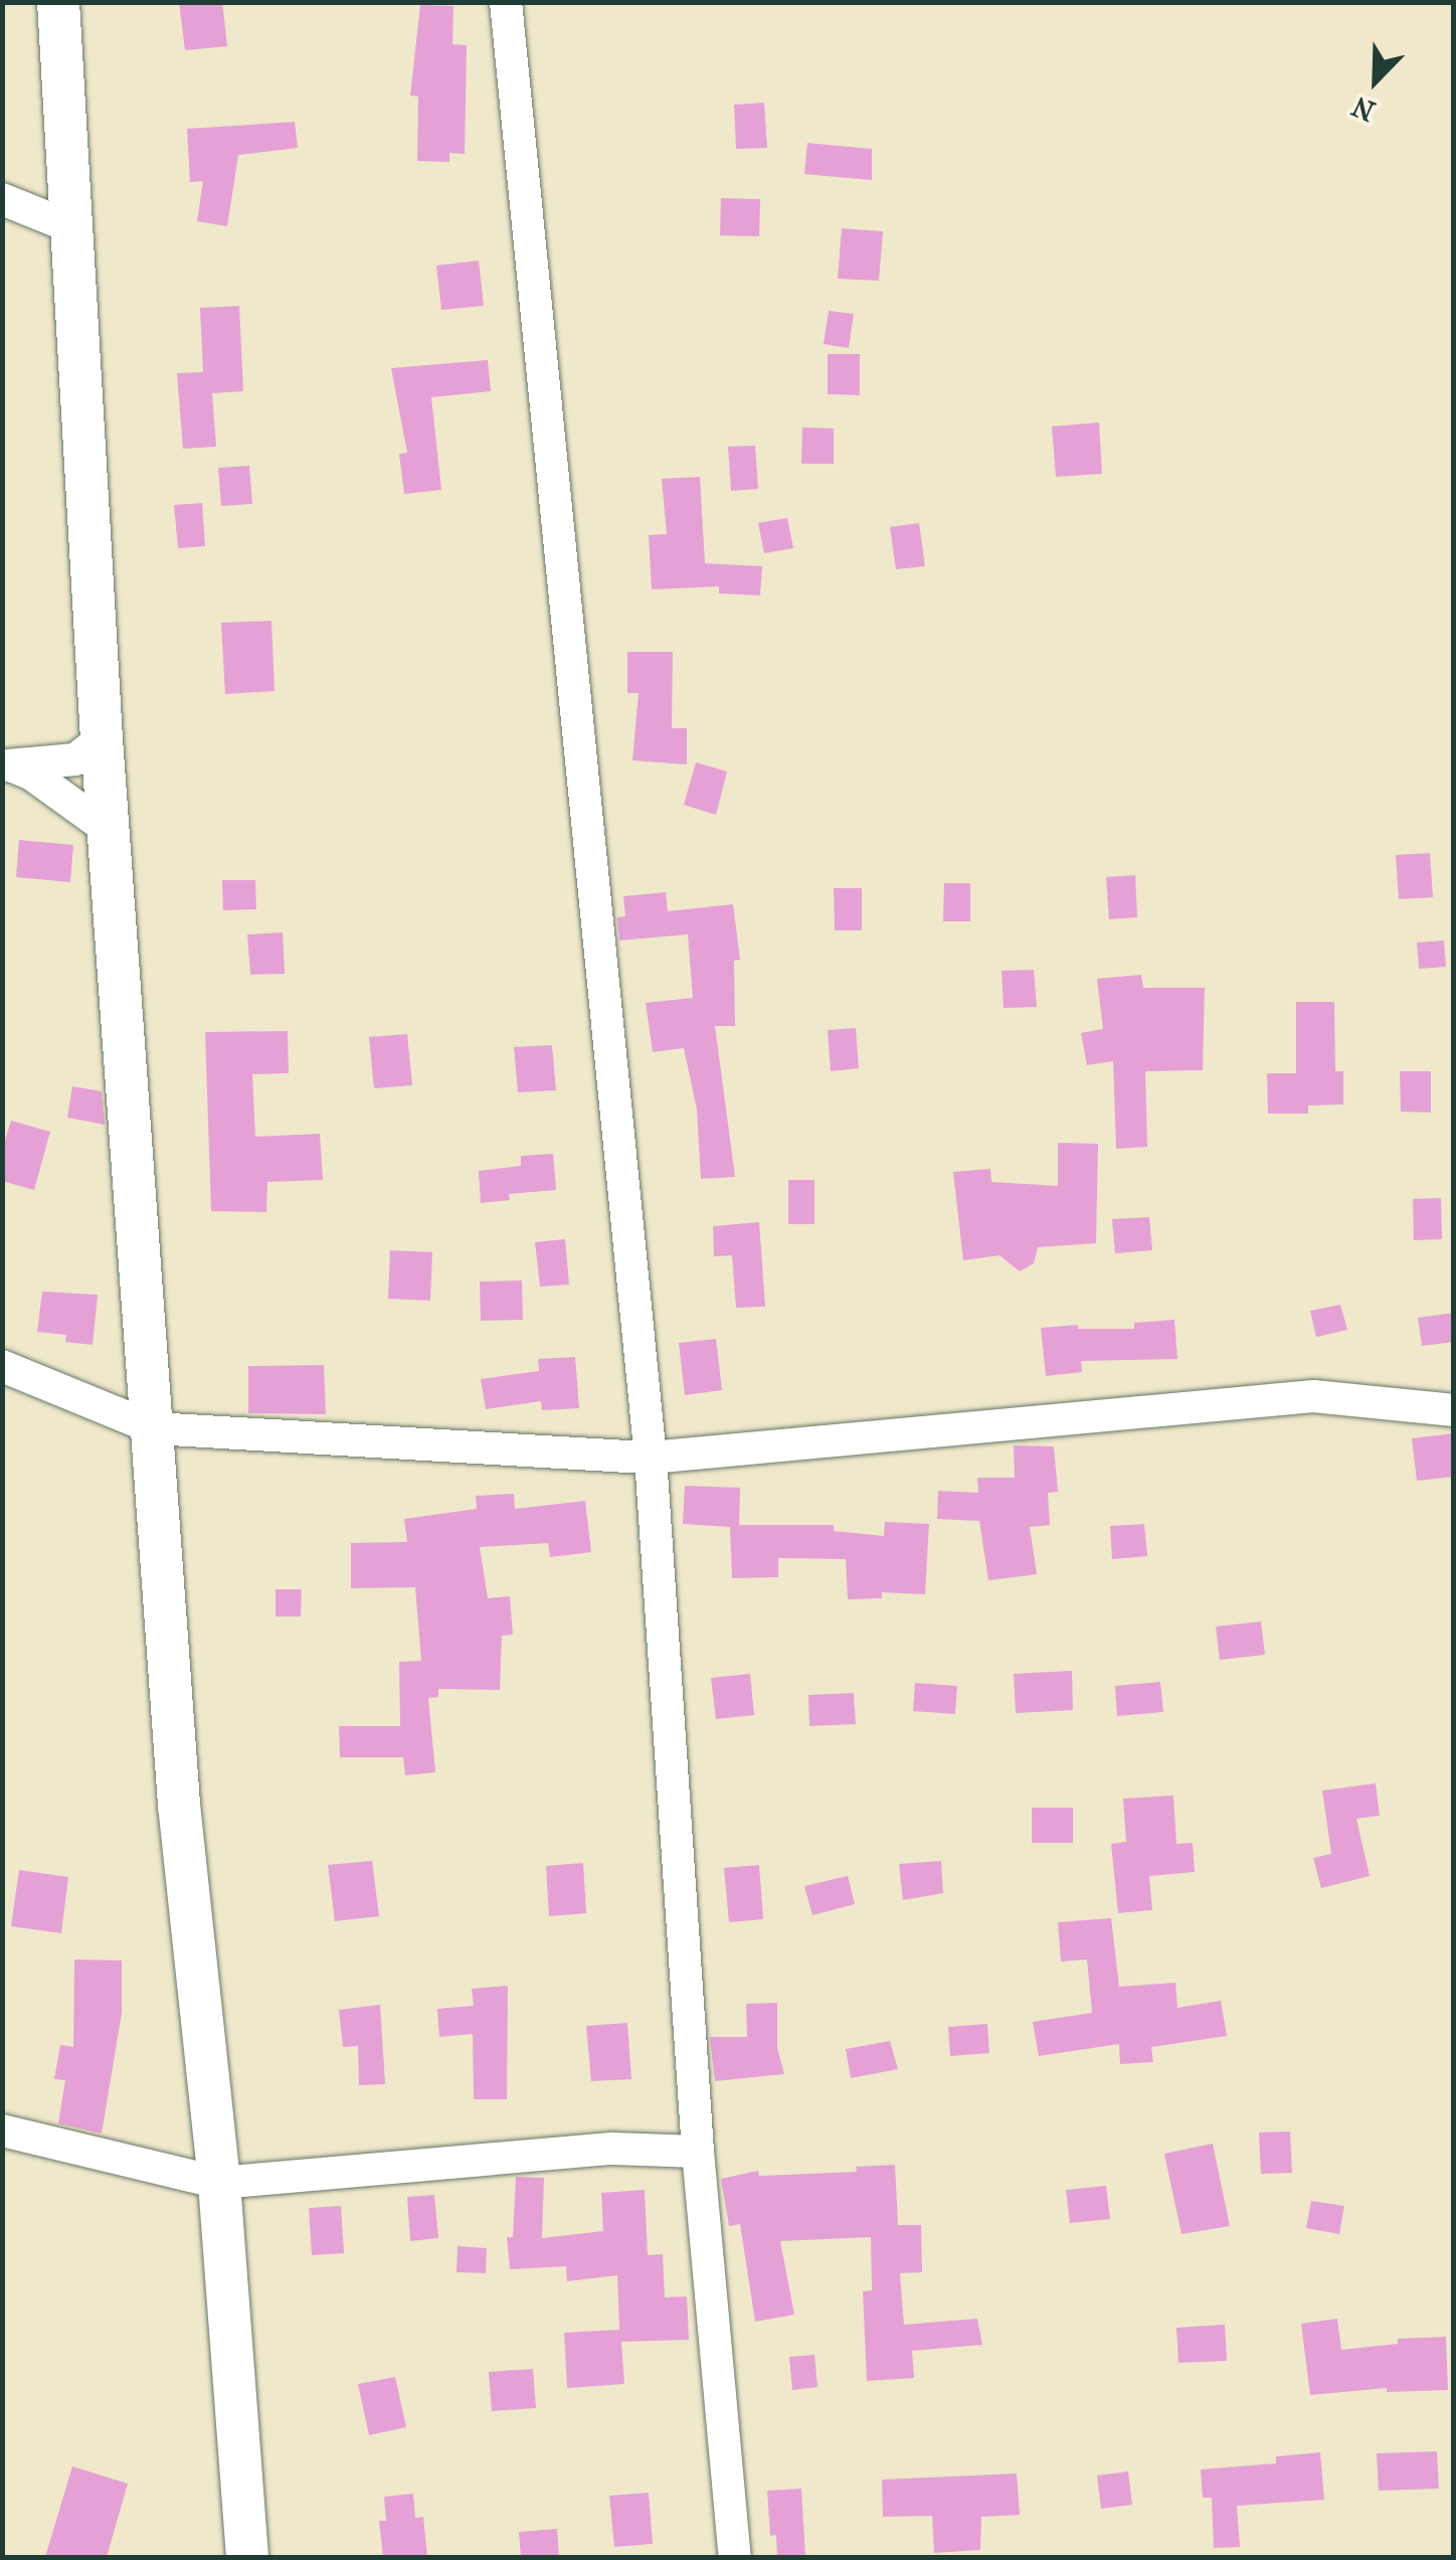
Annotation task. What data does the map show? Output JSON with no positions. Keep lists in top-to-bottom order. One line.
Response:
{"north":"bottom left"}
